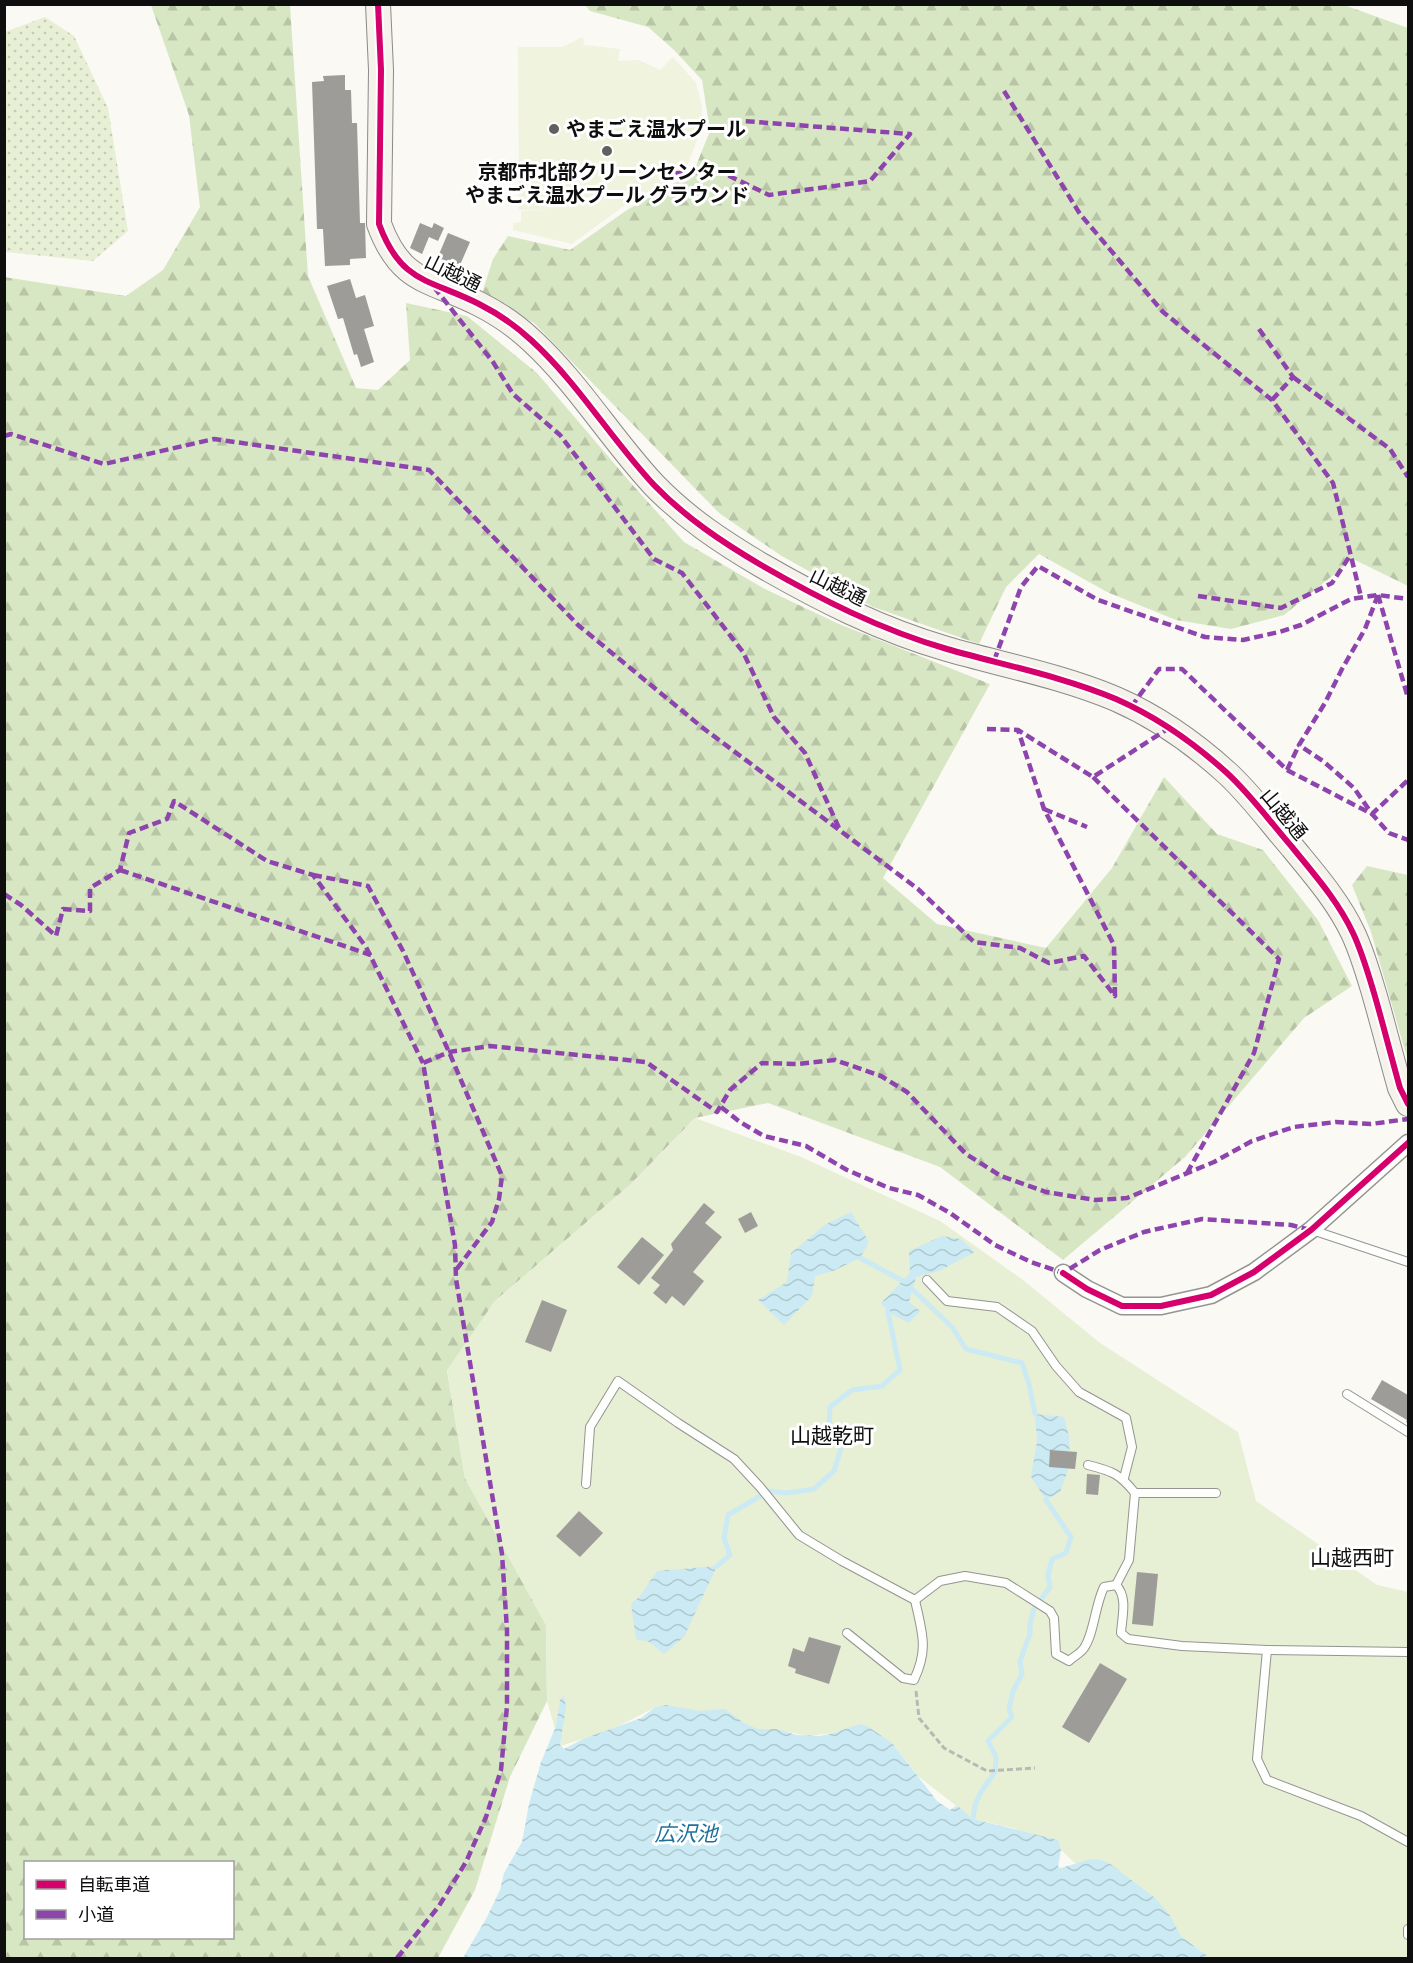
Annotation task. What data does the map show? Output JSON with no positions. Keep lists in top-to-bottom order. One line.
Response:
{"streets":{"street":["山越通"]},"districts":["山越乾町","山越西町"],"water":["広沢池"],"places":["やまごえ温水プール","京都市北部クリーンセンター やまごえ温水プール グラウンド"],"legend":["自転車道","小道"]}
